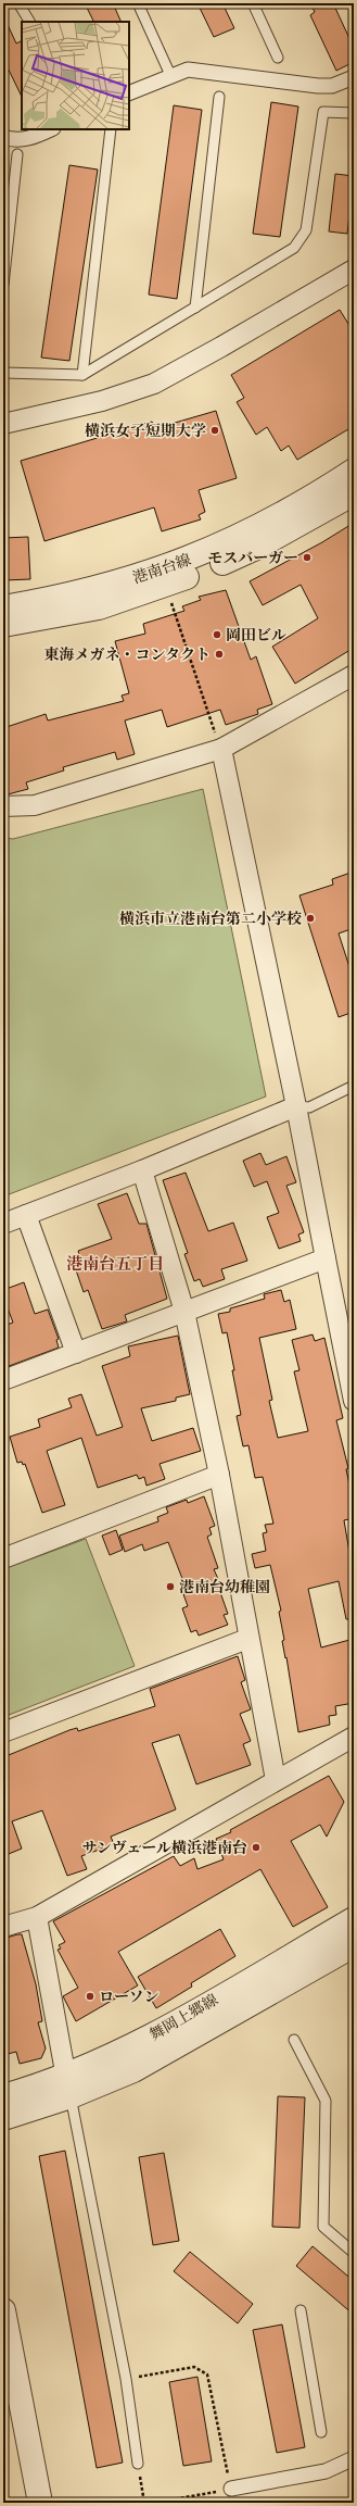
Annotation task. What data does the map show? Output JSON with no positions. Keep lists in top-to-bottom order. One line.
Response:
{"streets":{"street":["港南台線","舞岡上郷線"]},"districts":["港南台五丁目"],"places":["横浜女子短期大学","モスバーガー","岡田ビル","東海メガネ・コンタクト","横浜市立港南台第二小学校","港南台幼稚園","サンヴェール横浜港南台","ローソン"]}
